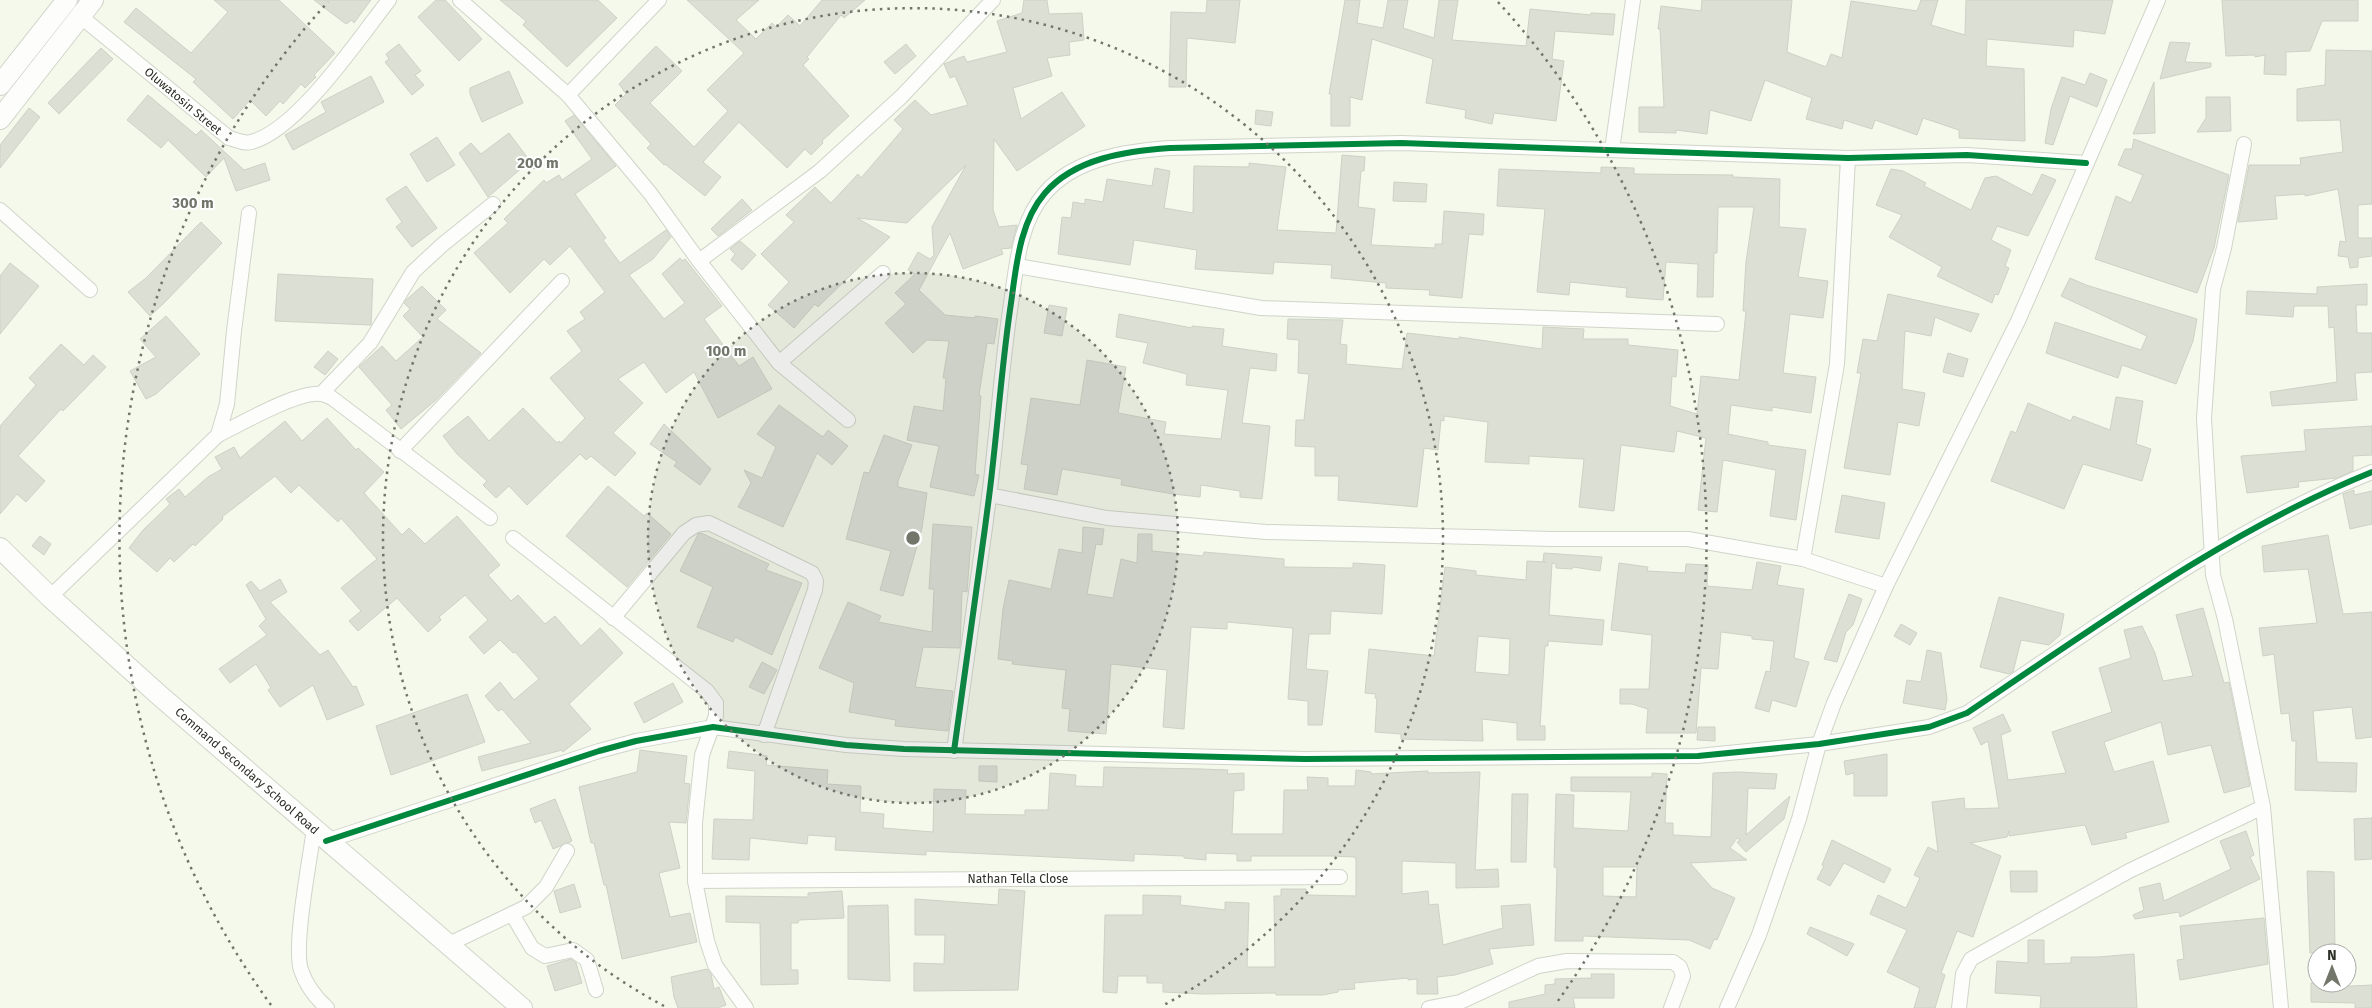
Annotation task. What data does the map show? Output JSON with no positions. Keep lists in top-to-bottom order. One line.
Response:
{"streets":{"main road":["Command Secondary School Road"],"street":["Oluwatosin Street","Nathan Tella Close"]},"north":"top","rings":["200 m","300 m","100 m"]}
